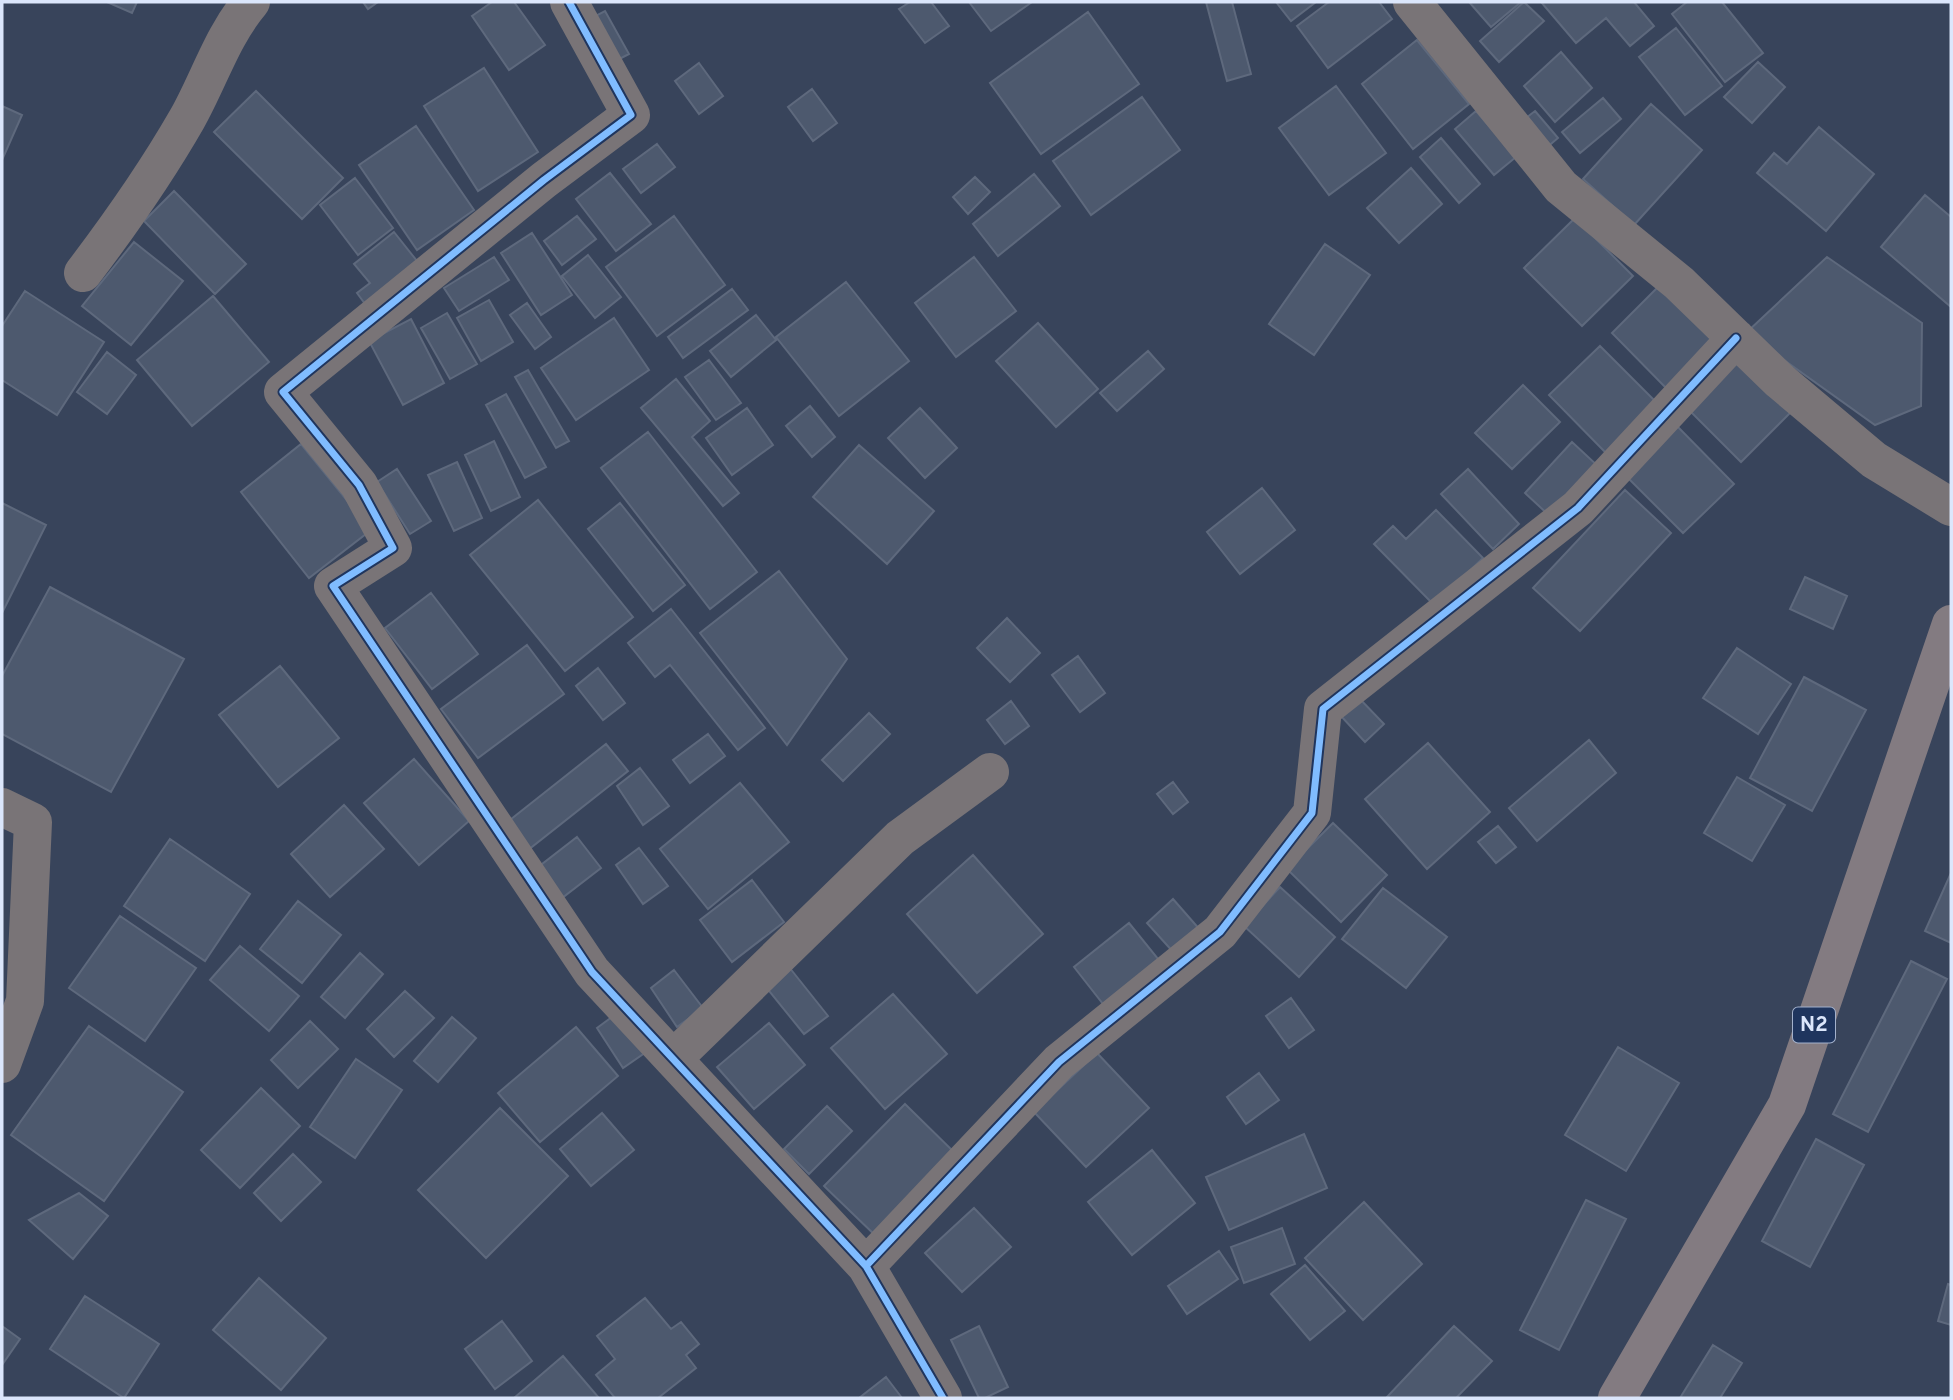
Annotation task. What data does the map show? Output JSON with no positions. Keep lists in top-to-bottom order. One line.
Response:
{"streets":{"highway":["N2"]}}
